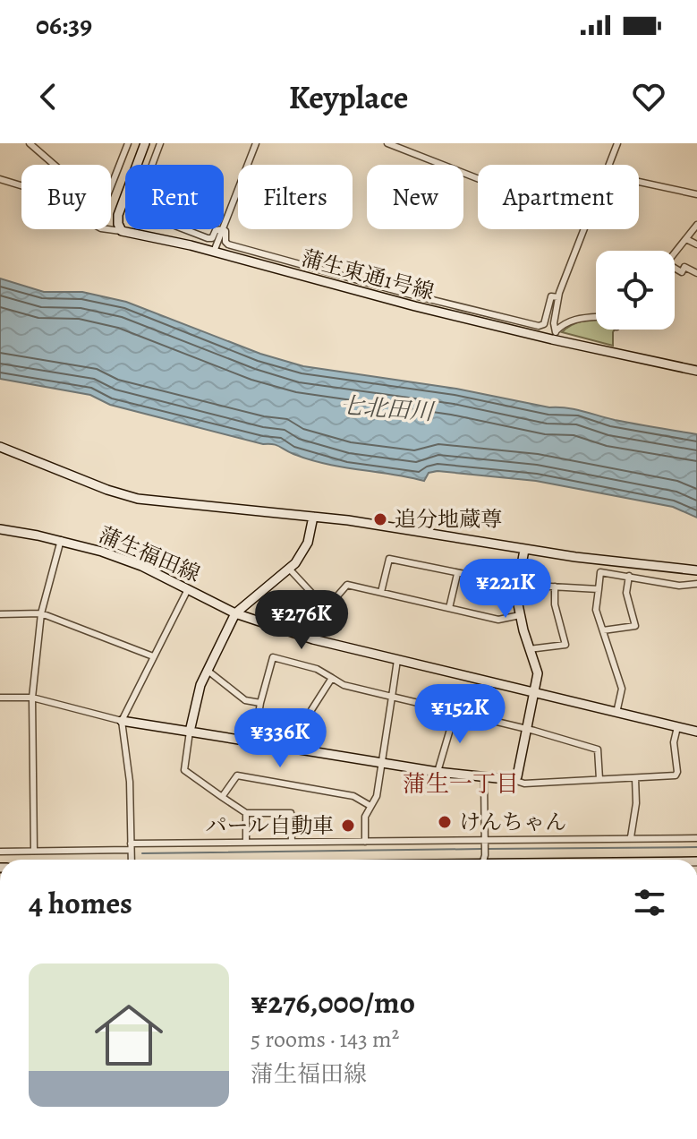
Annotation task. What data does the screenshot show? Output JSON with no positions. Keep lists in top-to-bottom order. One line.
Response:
{"streets":{"street":["蒲生東通1号線","蒲生福田線"]},"districts":["蒲生一丁目"],"water":["七北田川"],"places":["追分地蔵尊","けんちゃん","パール自動車"],"page":{"status":"06:39","header":"Keyplace","chip":["Buy","Rent","Filters","New","Apartment"],"price":["¥221K","¥276K","¥152K","¥336K"],"heading":"4 homes","list":[{"name":"¥276,000/mo","note":"5 rooms · 143 m² · 蒲生福田線"}]}}
